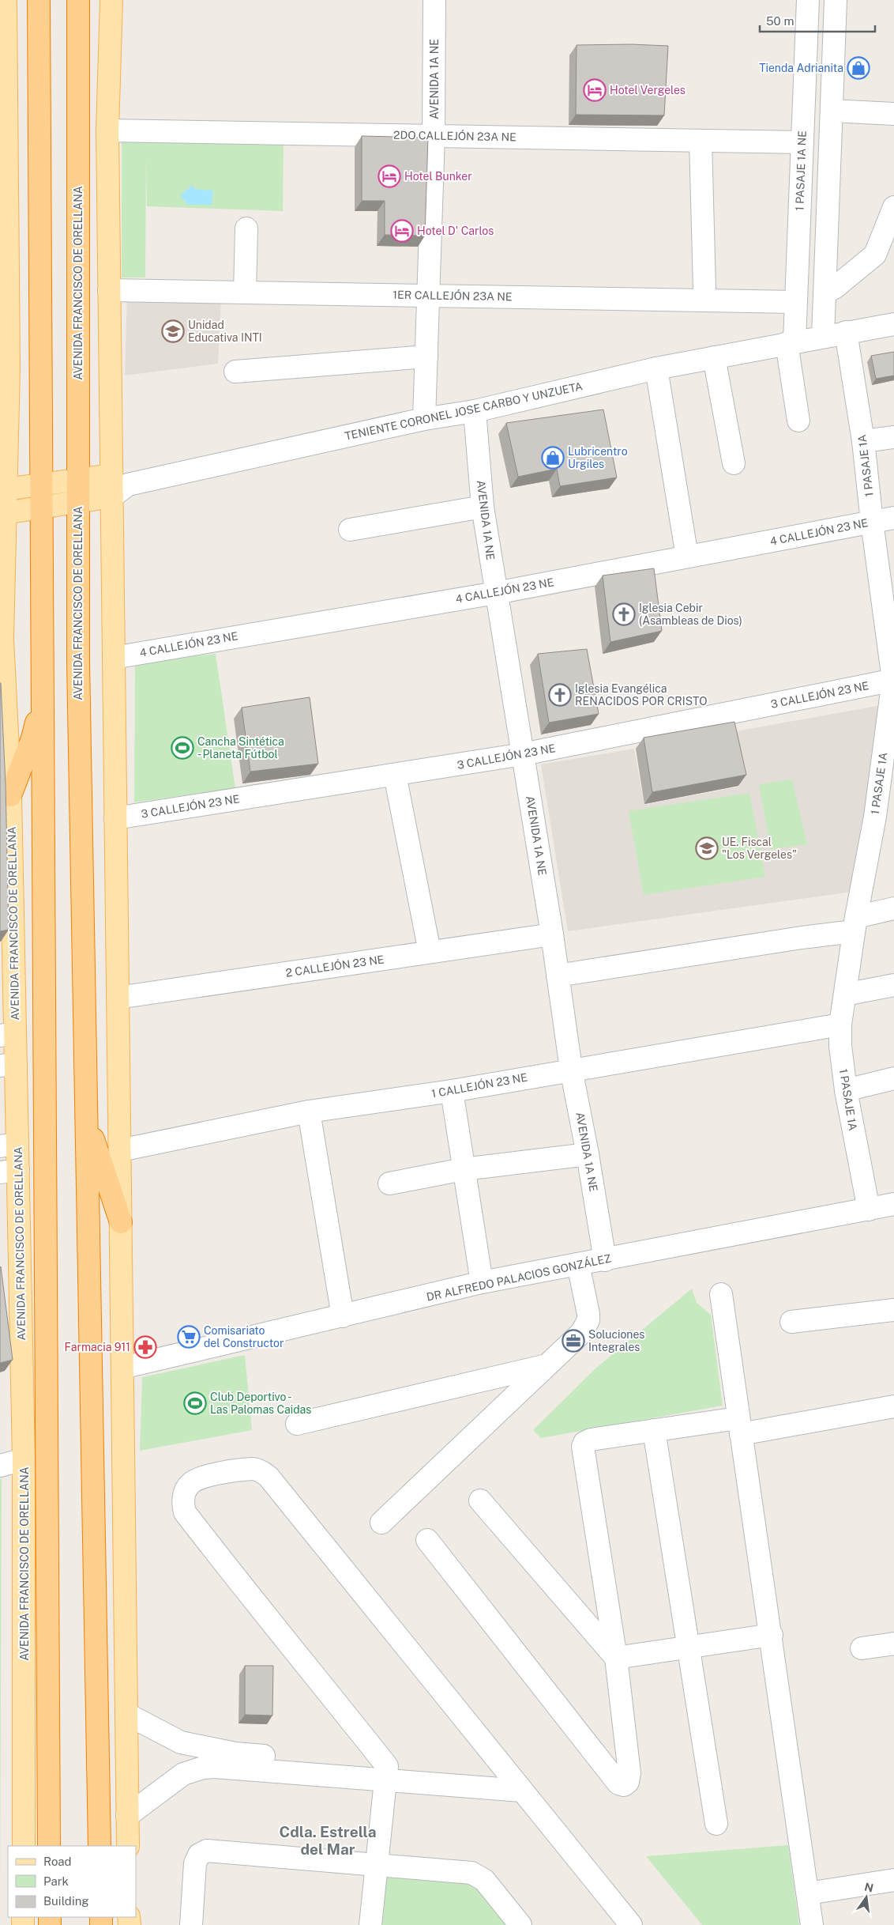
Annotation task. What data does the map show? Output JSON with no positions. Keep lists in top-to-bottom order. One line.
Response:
{"streets":{"highway":["AVENIDA FRANCISCO DE ORELLANA"],"street":["AVENIDA 1A NE","2DO CALLEJÓN 23A NE","1 PASAJE 1A NE","1ER CALLEJÓN 23A NE","TENIENTE CORONEL JOSE CARBO Y UNZUETA","1 PASAJE 1A","4 CALLEJÓN 23 NE","3 CALLEJÓN 23 NE","2 CALLEJÓN 23 NE","1 CALLEJÓN 23 NE","DR ALFREDO PALACIOS GONZÁLEZ"]},"crossings":[["AVENIDA 1A NE","2DO CALLEJÓN 23A NE"],["AVENIDA 1A NE","1ER CALLEJÓN 23A NE"],["AVENIDA 1A NE","TENIENTE CORONEL JOSE CARBO Y UNZUETA"],["AVENIDA 1A NE","4 CALLEJÓN 23 NE"],["AVENIDA 1A NE","3 CALLEJÓN 23 NE"],["AVENIDA 1A NE","2 CALLEJÓN 23 NE"],["AVENIDA 1A NE","1 CALLEJÓN 23 NE"],["AVENIDA 1A NE","DR ALFREDO PALACIOS GONZÁLEZ"],["2DO CALLEJÓN 23A NE","1 PASAJE 1A NE"],["1 PASAJE 1A NE","1ER CALLEJÓN 23A NE"],["1 PASAJE 1A NE","TENIENTE CORONEL JOSE CARBO Y UNZUETA"],["TENIENTE CORONEL JOSE CARBO Y UNZUETA","1 PASAJE 1A"],["1 PASAJE 1A","4 CALLEJÓN 23 NE"],["1 PASAJE 1A","3 CALLEJÓN 23 NE"],["1 PASAJE 1A","1 CALLEJÓN 23 NE"],["1 PASAJE 1A","DR ALFREDO PALACIOS GONZÁLEZ"]],"districts":["Cdla. Estrella del Mar"],"places":{"shop":["Tienda Adrianita","Lubricentro Urgiles"],"hotel":["Hotel Vergeles","Hotel Bunker","Hotel D' Carlos"],"school or university":["Unidad Educativa INTI","UE. Fiscal \"Los Vergeles\""],"church":["Iglesia Cebir (Asambleas de Dios)","Iglesia Evangélica RENACIDOS POR CRISTO"],"sports":["Cancha Sintética - Planeta Fútbol","Club Deportivo - Las Palomas Caidas"],"supermarket":["Comisariato del Constructor"],"office":["Soluciones Integrales"],"pharmacy":["Farmacia 911"]},"legend":["Road","Park","Building"],"scale_bar":"50 m","north":"top"}
